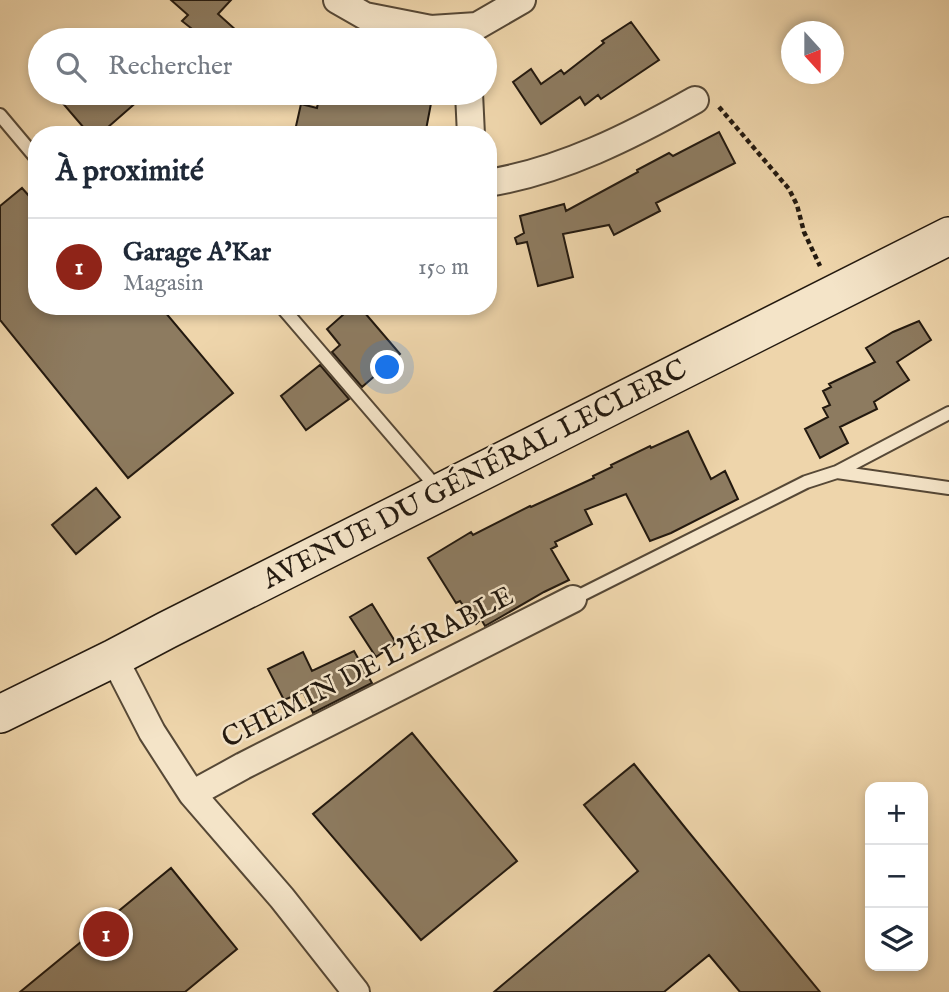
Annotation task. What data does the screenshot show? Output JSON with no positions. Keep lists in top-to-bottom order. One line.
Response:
{"streets":{"main road":["AVENUE DU GÉNÉRAL LECLERC"],"street":["CHEMIN DE L'ÉRABLE"]},"north":"bottom","page":{"search":"Rechercher","heading":"À proximité","list":[{"mark":"1","name":"Garage A'Kar","note":"Magasin","value":"150 m"}],"map_buttons":["+","−"],"pins":"1"}}
